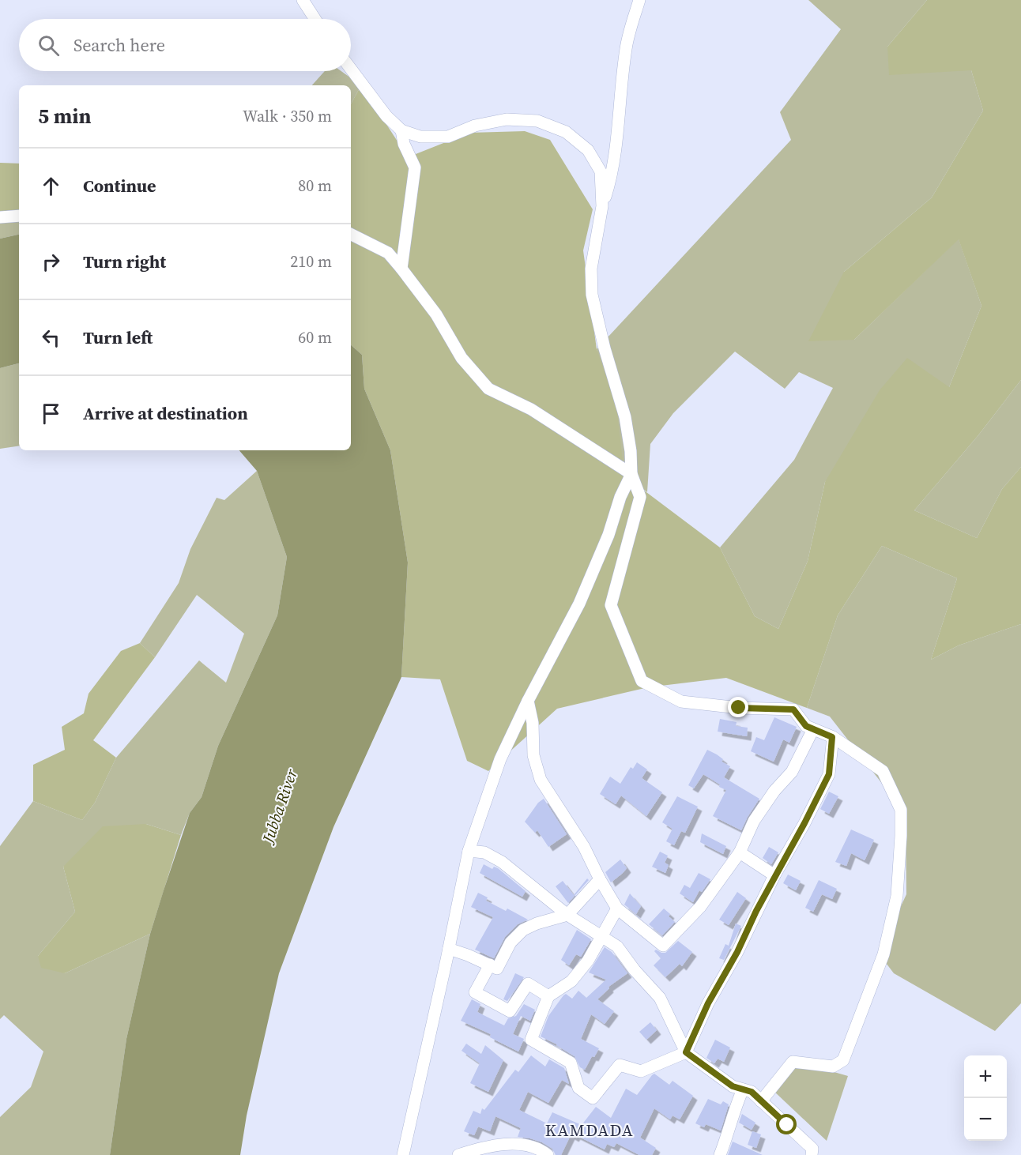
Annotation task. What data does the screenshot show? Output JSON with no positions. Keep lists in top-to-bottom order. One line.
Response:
{"districts":["KAMDADA"],"water":["Jubba River"],"page":{"search":"Search here","heading":["5 min","Walk · 350 m"],"list":[["Continue","80 m"],["Turn right","210 m"],["Turn left","60 m"],"Arrive at destination"],"map_buttons":["+","−"]}}
